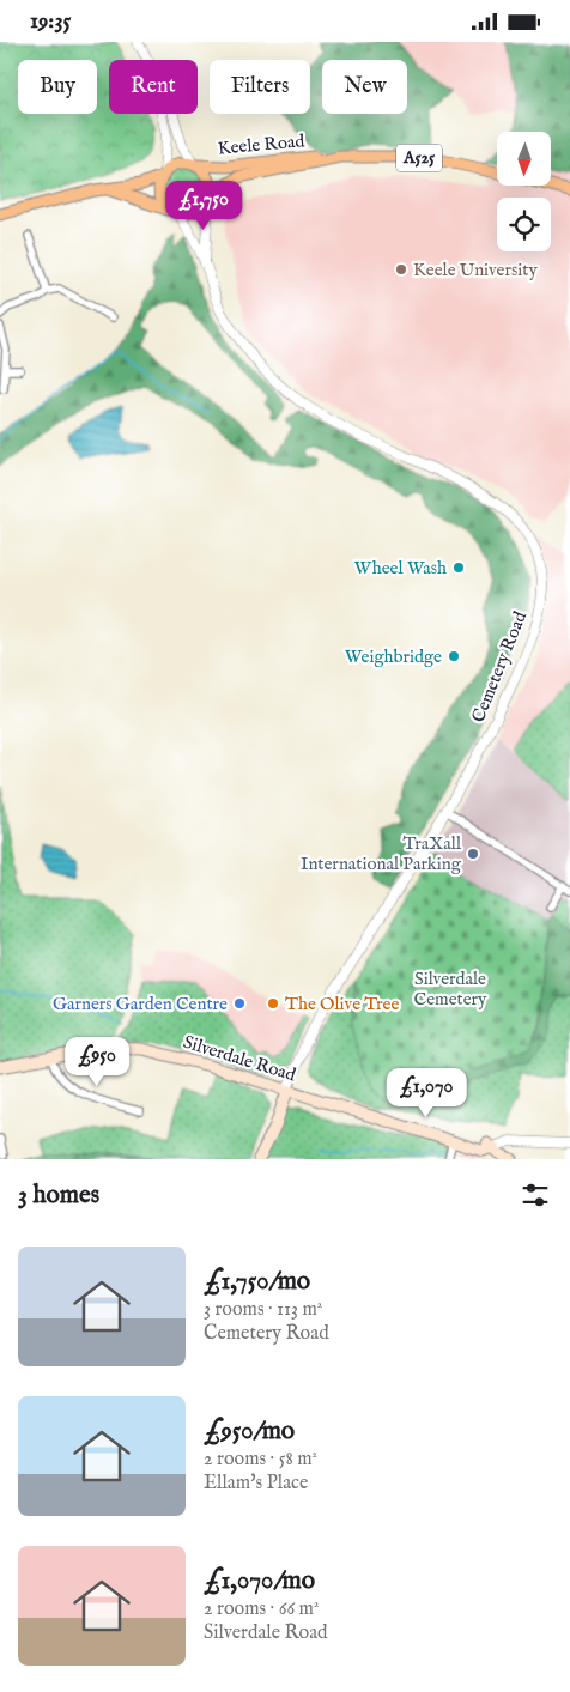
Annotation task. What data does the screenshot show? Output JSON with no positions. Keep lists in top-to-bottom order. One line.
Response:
{"streets":{"main road":["Keele Road","A525","Silverdale Road"],"street":["Cemetery Road"]},"crossings":[["Keele Road","Cemetery Road"],["Cemetery Road","Silverdale Road"]],"parks":["Silverdale Cemetery"],"places":["Keele University","Wheel Wash","Weighbridge","TraXall International Parking","Garners Garden Centre","The Olive Tree"],"north":"bottom","page":{"status":"19:35","chip":["Buy","Rent","Filters","New"],"price":["£1,750","£950","£1,070"],"heading":"3 homes","list":[{"name":"£1,750/mo","note":"3 rooms · 113 m² · Cemetery Road"},{"name":"£950/mo","note":"2 rooms · 58 m² · Ellam's Place"},{"name":"£1,070/mo","note":"2 rooms · 66 m² · Silverdale Road"}]}}
